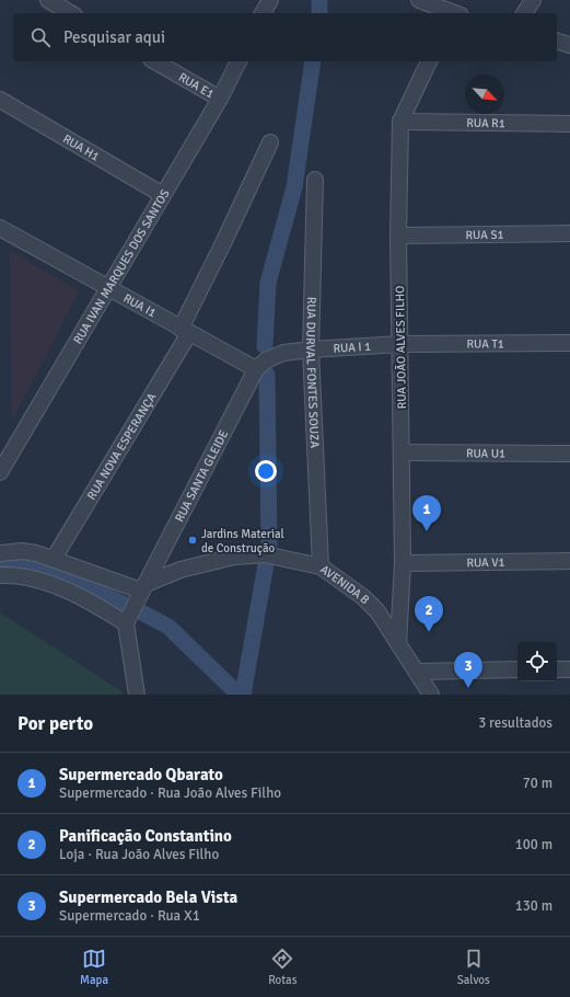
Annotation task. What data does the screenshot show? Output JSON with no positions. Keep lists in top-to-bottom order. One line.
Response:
{"streets":{"street":["RUA E1","RUA R1","RUA H1","RUA S1","RUA IVAN MARQUES DOS SANTOS","RUA I1","RUA T1","RUA I 1","RUA JOÃO ALVES FILHO","RUA DURVAL FONTES SOUZA","RUA NOVA ESPERANÇA","RUA U1","RUA SANTA GLEIDE","RUA V1","AVENIDA B"]},"crossings":[["RUA E1","RUA IVAN MARQUES DOS SANTOS"],["RUA R1","RUA JOÃO ALVES FILHO"],["RUA H1","RUA IVAN MARQUES DOS SANTOS"],["RUA S1","RUA JOÃO ALVES FILHO"],["RUA IVAN MARQUES DOS SANTOS","RUA I1"],["RUA I1","RUA I 1"],["RUA I1","RUA NOVA ESPERANÇA"],["RUA I1","RUA SANTA GLEIDE"],["RUA T1","RUA I 1"],["RUA T1","RUA JOÃO ALVES FILHO"],["RUA I 1","RUA JOÃO ALVES FILHO"],["RUA I 1","RUA DURVAL FONTES SOUZA"],["RUA I 1","RUA SANTA GLEIDE"],["RUA JOÃO ALVES FILHO","RUA U1"],["RUA JOÃO ALVES FILHO","RUA V1"],["RUA JOÃO ALVES FILHO","AVENIDA B"],["RUA DURVAL FONTES SOUZA","AVENIDA B"],["RUA SANTA GLEIDE","AVENIDA B"]],"places":["Jardins Material de Construção"],"north":"bottom right","page":{"search":"Pesquisar aqui","pins":["1","2","3"],"heading":["Por perto","3 resultados"],"list":[{"mark":"1","name":"Supermercado Qbarato","note":"Supermercado · Rua João Alves Filho","value":"70 m"},{"mark":"2","name":"Panificação Constantino","note":"Loja · Rua João Alves Filho","value":"100 m"},{"mark":"3","name":"Supermercado Bela Vista","note":"Supermercado · Rua X1","value":"130 m"}],"nav":["Mapa","Rotas","Salvos"]}}
